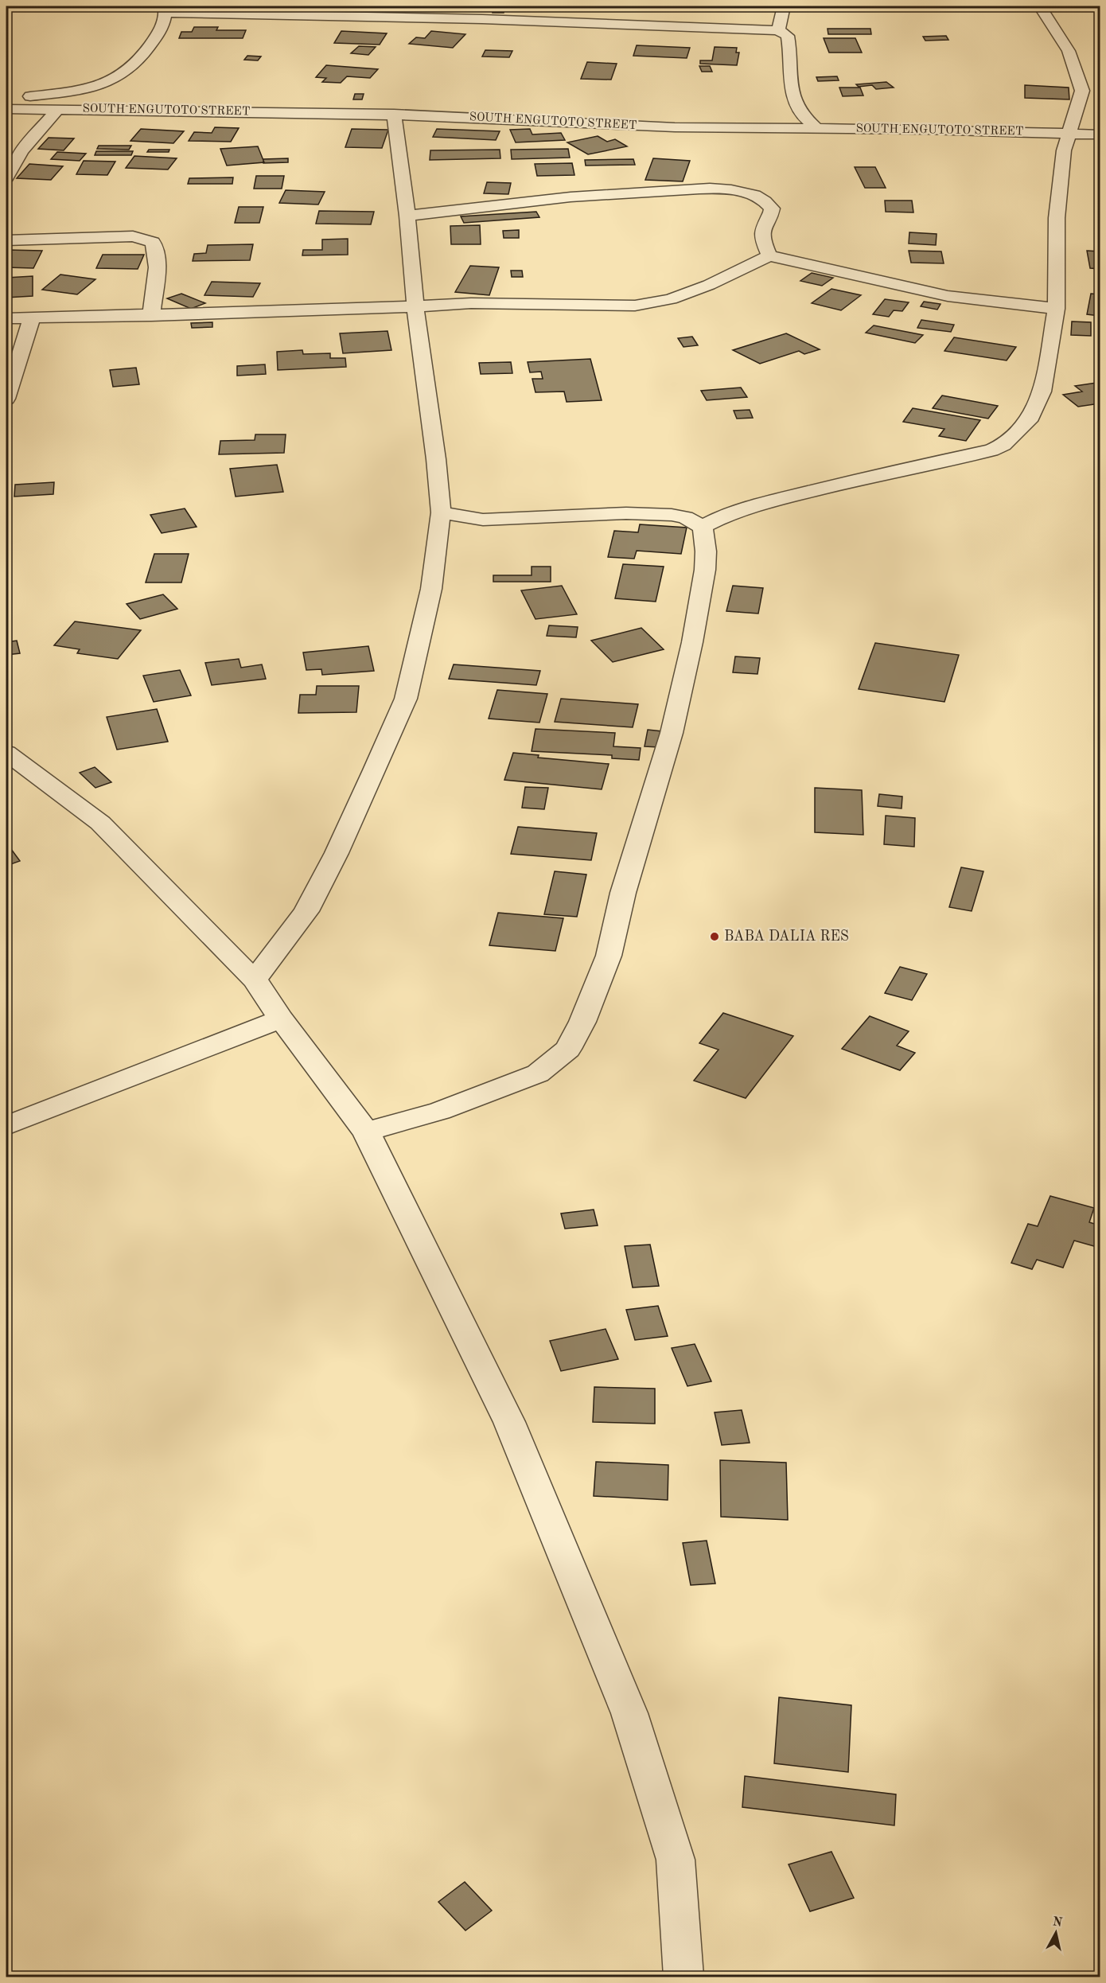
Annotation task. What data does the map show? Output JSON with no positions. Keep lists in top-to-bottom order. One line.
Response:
{"streets":{"street":["SOUTH ENGUTOTO STREET"]},"places":["BABA DALIA RES"],"north":"top"}
